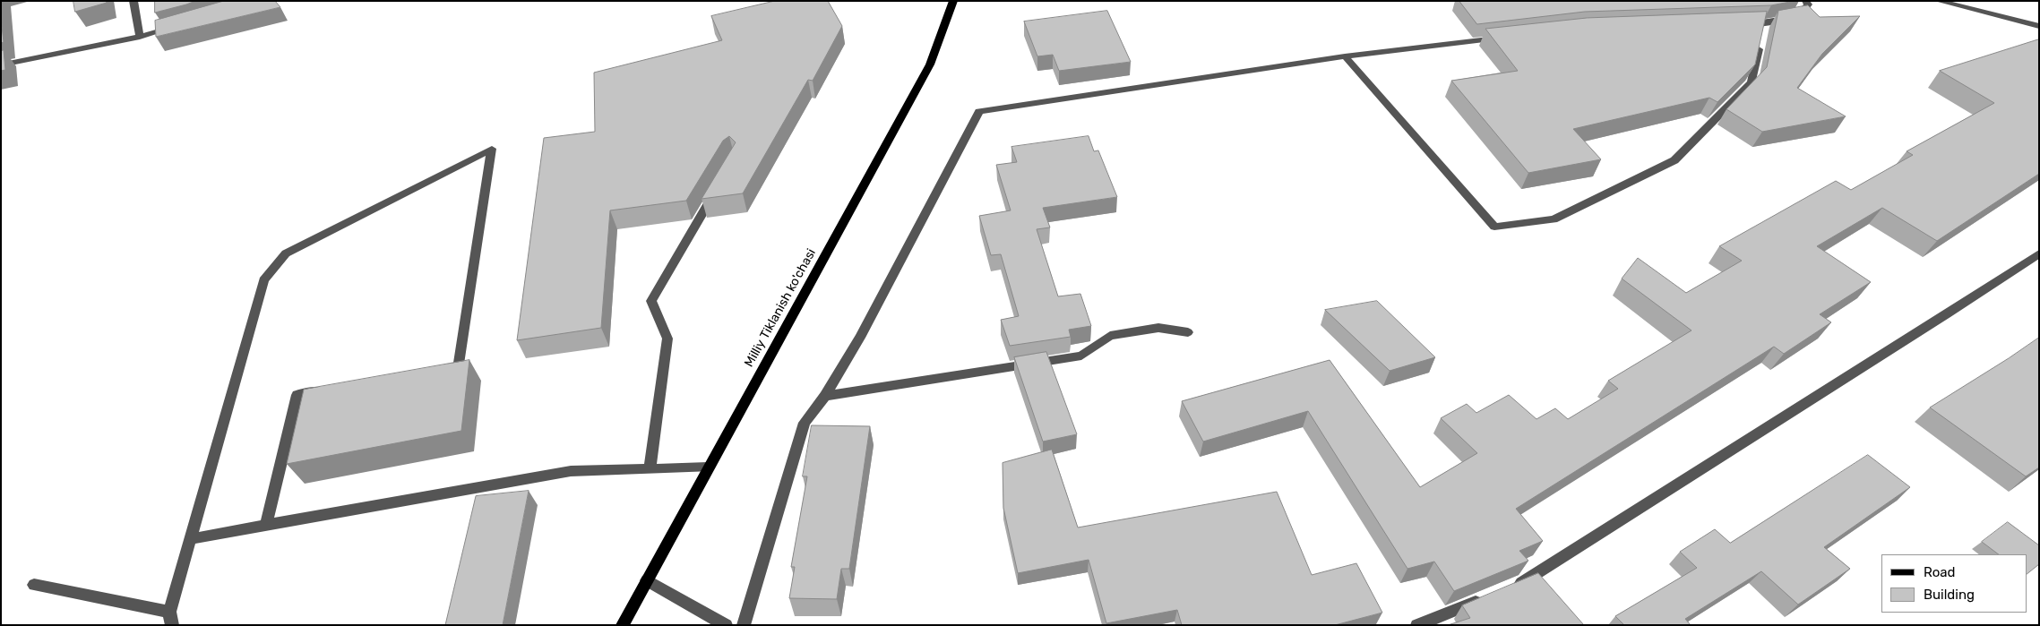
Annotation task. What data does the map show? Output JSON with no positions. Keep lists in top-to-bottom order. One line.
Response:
{"streets":{"main road":["Milliy Tiklanish ko'chasi"]},"legend":["Road","Building"]}
